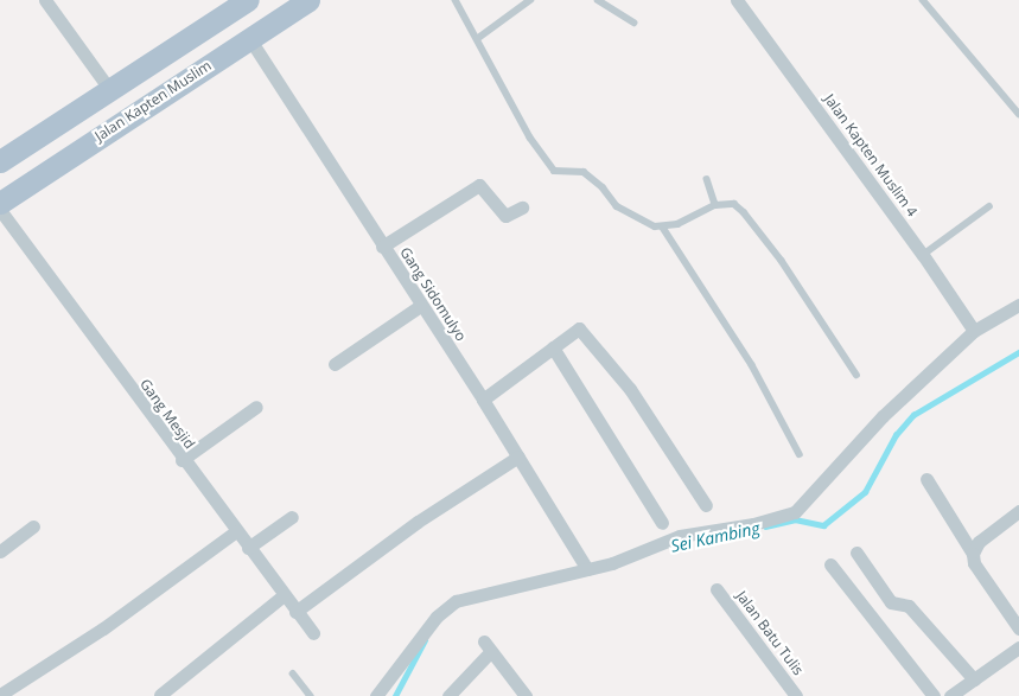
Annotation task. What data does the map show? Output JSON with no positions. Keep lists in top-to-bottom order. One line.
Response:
{"streets":{"main road":["Jalan Kapten Muslim"],"street":["Jalan Kapten Muslim 4","Gang Sidomulyo","Gang Mesjid","Jalan Batu Tulis"]},"crossings":[["Jalan Kapten Muslim","Gang Sidomulyo"]],"water":["Sei Kambing"]}
